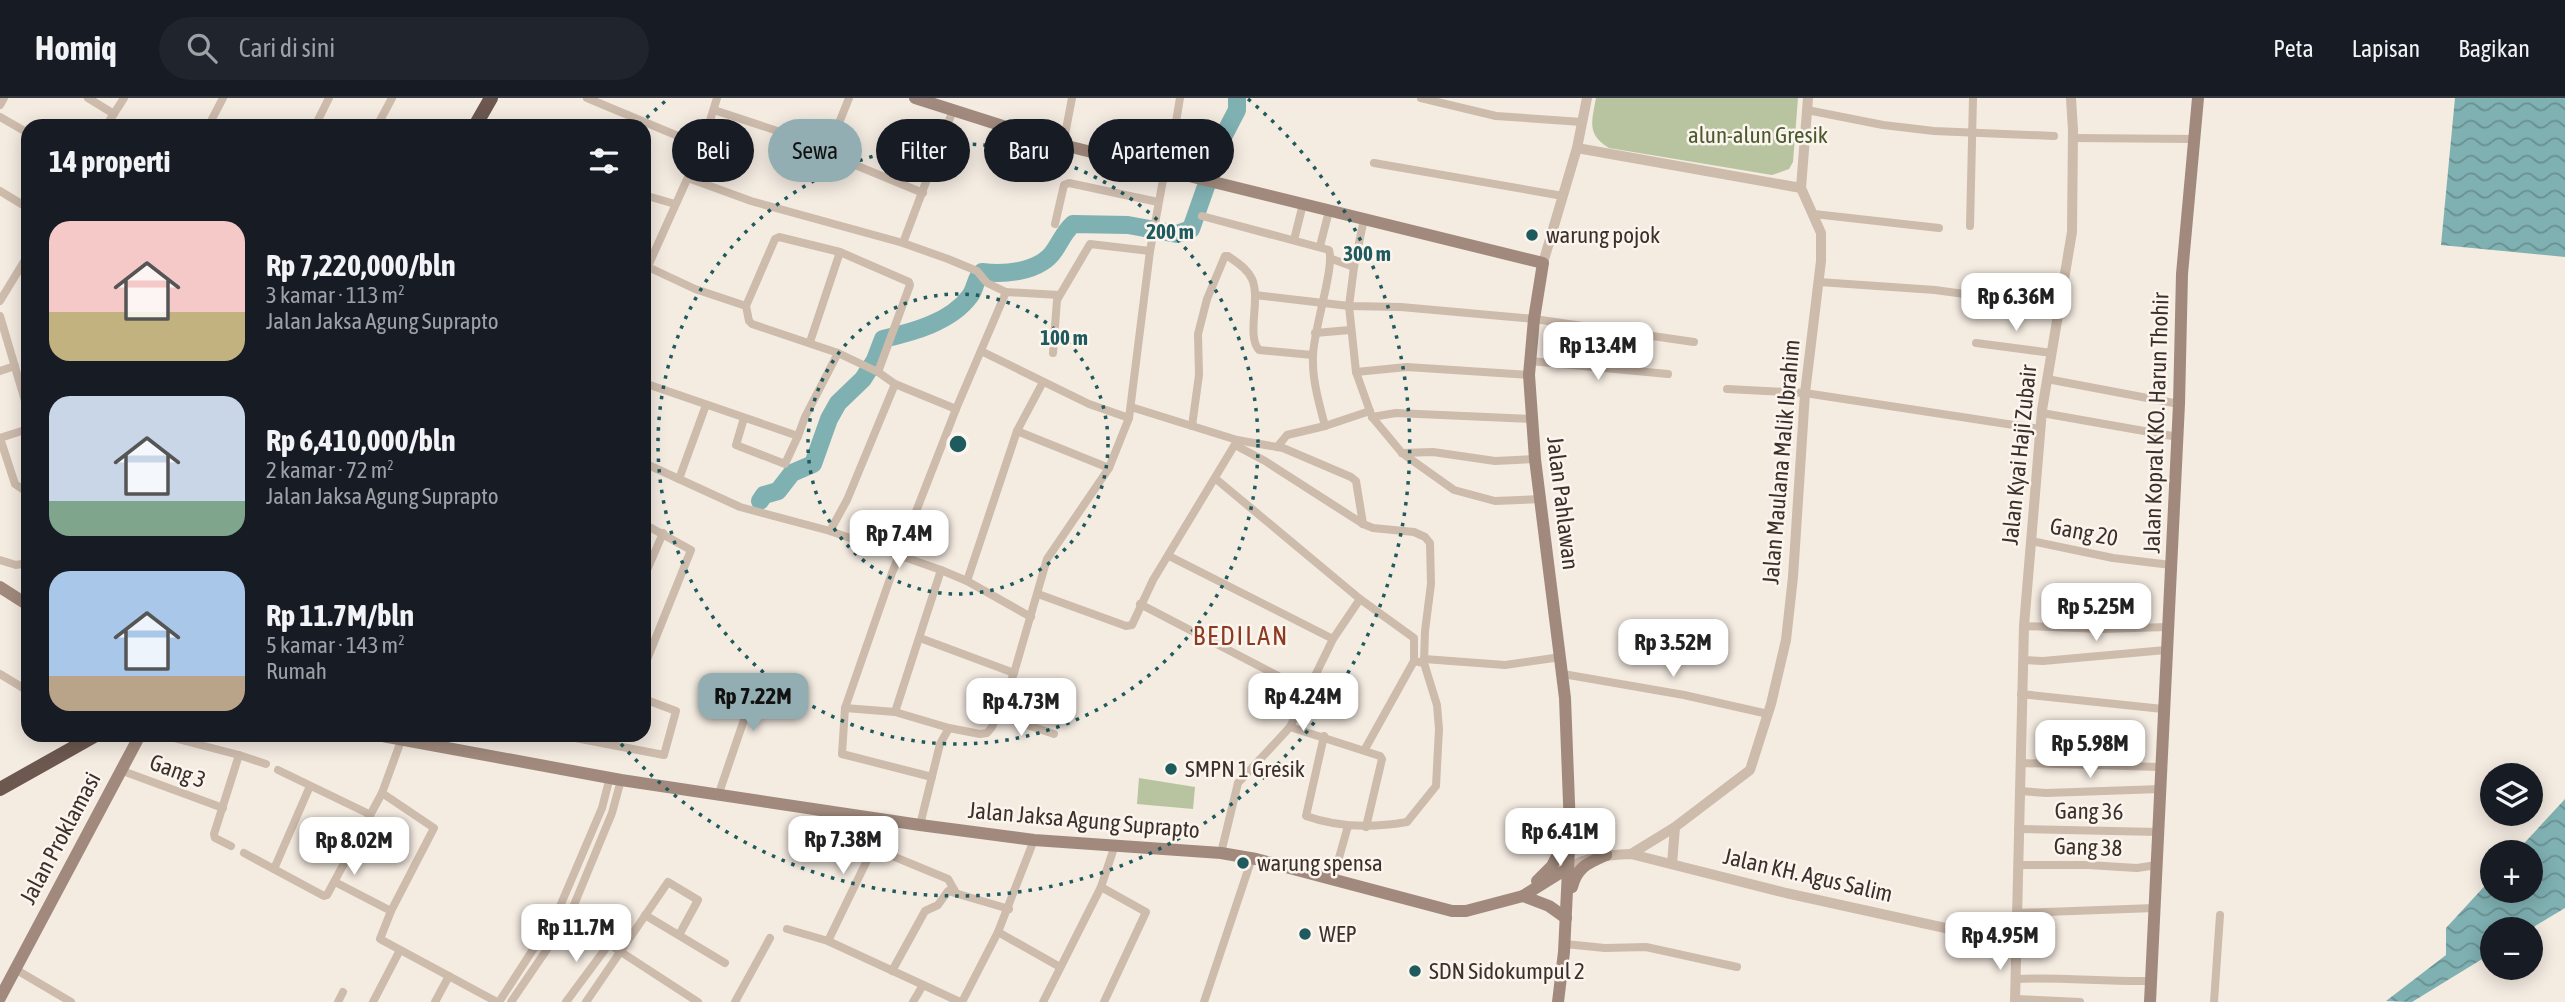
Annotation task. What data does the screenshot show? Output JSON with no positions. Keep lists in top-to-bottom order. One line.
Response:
{"streets":{"main road":["Jalan Kopral KKO. Harun Thohir","Jalan Pahlawan","Jalan Jaksa Agung Suprapto","Jalan Proklamasi"],"street":["Jalan Kyai Haji Zubair","Jalan Maulana Malik Ibrahim","Gang 20","Gang 3","Gang 36","Gang 38","Jalan KH. Agus Salim"]},"crossings":[["Jalan Kopral KKO. Harun Thohir","Gang 20"],["Jalan Kopral KKO. Harun Thohir","Gang 36"],["Jalan Kopral KKO. Harun Thohir","Gang 38"],["Jalan Kyai Haji Zubair","Gang 20"],["Jalan Kyai Haji Zubair","Gang 36"],["Jalan Kyai Haji Zubair","Gang 38"],["Jalan Kyai Haji Zubair","Jalan KH. Agus Salim"],["Jalan Maulana Malik Ibrahim","Jalan KH. Agus Salim"],["Jalan Pahlawan","Jalan Jaksa Agung Suprapto"],["Gang 3","Jalan Proklamasi"]],"districts":["BEDILAN"],"parks":["alun-alun Gresik"],"places":["warung pojok","SMPN 1 Gresik","warung spensa","WEP","SDN Sidokumpul 2"],"page":{"header":"Homiq","search":"Cari di sini","nav":["Peta","Lapisan","Bagikan"],"chip":["Beli","Sewa","Filter","Baru","Apartemen"],"heading":"14 properti","list":[{"name":"Rp 7,220,000/bln","note":"3 kamar · 113 m² · Jalan Jaksa Agung Suprapto"},{"name":"Rp 6,410,000/bln","note":"2 kamar · 72 m² · Jalan Jaksa Agung Suprapto"},{"name":"Rp 11.7M/bln","note":"5 kamar · 143 m² · Rumah"}],"price":["Rp 6.36M","Rp 13.4M","Rp 7.4M","Rp 5.25M","Rp 3.52M","Rp 7.22M","Rp 4.24M","Rp 4.73M","Rp 5.98M","Rp 6.41M","Rp 7.38M","Rp 8.02M","Rp 11.7M","Rp 4.95M"],"map_buttons":["+","−"]},"rings":["200 m","300 m","100 m"]}
